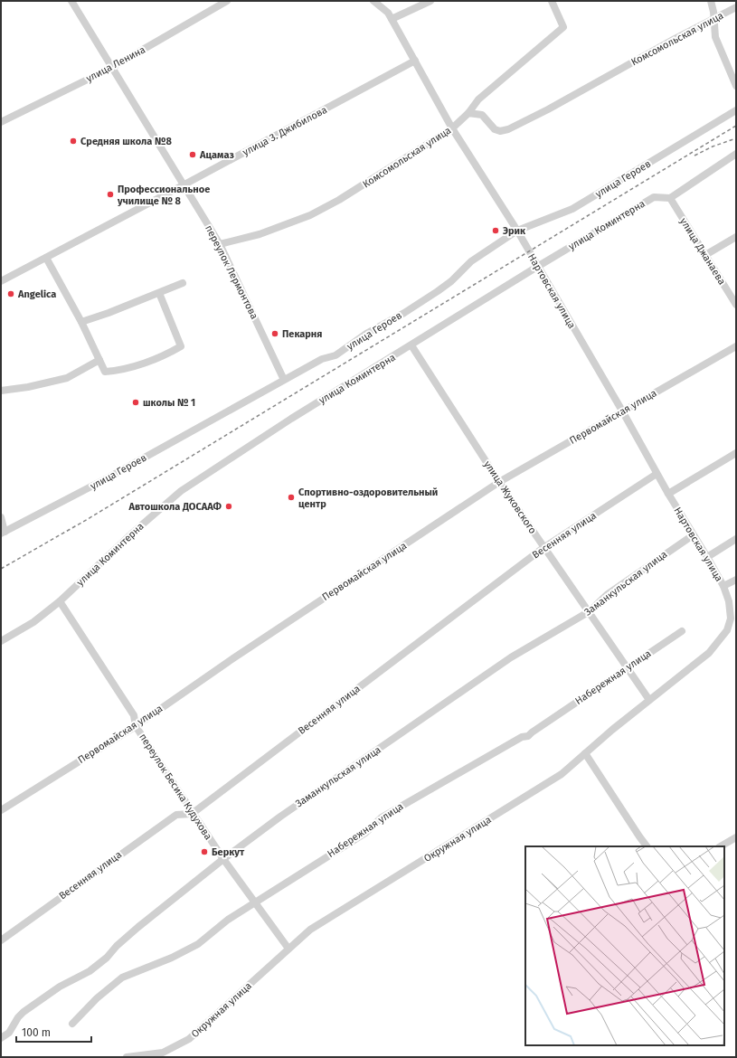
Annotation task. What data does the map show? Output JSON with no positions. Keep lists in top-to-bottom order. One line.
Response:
{"streets":{"street":["Комсомольская улица","улица Ленина","улица З. Джибилова","улица Героев","улица Коминтерна","улица Джанаева","переулок Лермонтова","Нартовская улица","Первомайская улица","улица Жуковского","Весенняя улица","Заманкульская улица","Набережная улица","переулок Бесика Кудухова","Окружная улица"]},"crossings":[["Комсомольская улица","переулок Лермонтова"],["Комсомольская улица","Нартовская улица"],["улица Ленина","переулок Лермонтова"],["улица З. Джибилова","переулок Лермонтова"],["улица З. Джибилова","Нартовская улица"],["улица Героев","переулок Лермонтова"],["улица Героев","Нартовская улица"],["улица Коминтерна","улица Джанаева"],["улица Коминтерна","Нартовская улица"],["улица Коминтерна","улица Жуковского"],["улица Коминтерна","переулок Бесика Кудухова"],["Нартовская улица","Первомайская улица"],["Нартовская улица","Весенняя улица"],["Нартовская улица","Заманкульская улица"],["Нартовская улица","Окружная улица"],["Первомайская улица","улица Жуковского"],["Первомайская улица","переулок Бесика Кудухова"],["улица Жуковского","Весенняя улица"],["улица Жуковского","Заманкульская улица"],["улица Жуковского","Набережная улица"],["улица Жуковского","Окружная улица"],["Весенняя улица","переулок Бесика Кудухова"],["Заманкульская улица","переулок Бесика Кудухова"],["Набережная улица","переулок Бесика Кудухова"],["переулок Бесика Кудухова","Окружная улица"]],"places":["Средняя школа №8","Ацамаз","Профессиональное училище № 8","Эрик","Angelica","Пекарня","школы № 1","Спортивно-оздоровительный центр","Автошкола ДОСААФ","Беркут"],"scale_bar":"100 m"}
